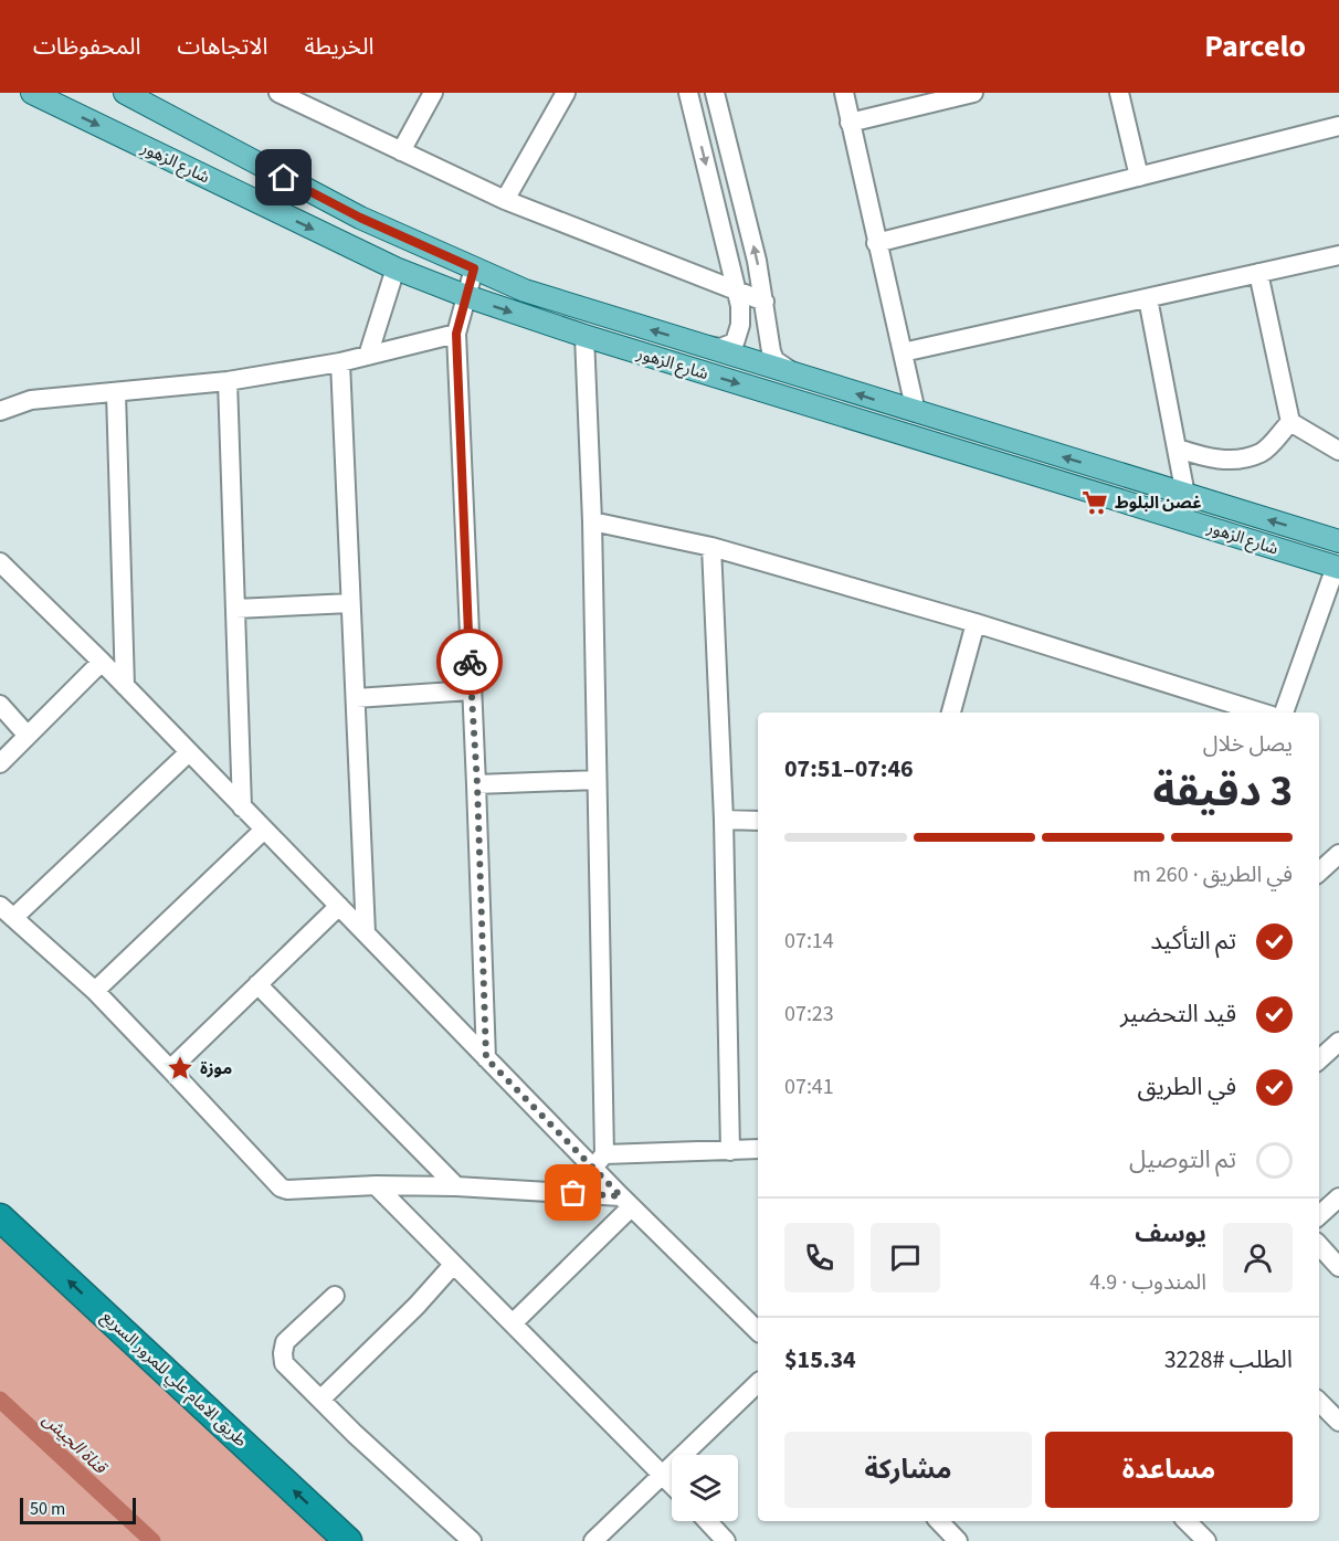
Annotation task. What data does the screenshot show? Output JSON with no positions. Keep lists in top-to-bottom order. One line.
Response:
{"streets":{"highway":["طريق الامام علي للمرور السريع"],"main road":["شارع الزهور"]},"one_way":["طريق الامام علي للمرور السريع"],"water":["قناة الجيش"],"places":{"supermarket":["غصن البلوط"],"place":["موزة"]},"scale_bar":"50 m","page":{"header":"Parcelo","nav":["الخريطة","الاتجاهات","المحفوظات"],"heading":["3 دقيقة","يصل خلال","07:46–07:51"],"panel":["يوسف","المندوب · 4.9","الطلب #3228","$15.34"],"bar":"في الطريق · 260 m","list":[["تم التأكيد","07:14"],["قيد التحضير","07:23"],["في الطريق","07:41"],"تم التوصيل"],"buttons":["مساعدة","مشاركة"],"scale":"50 m"}}
